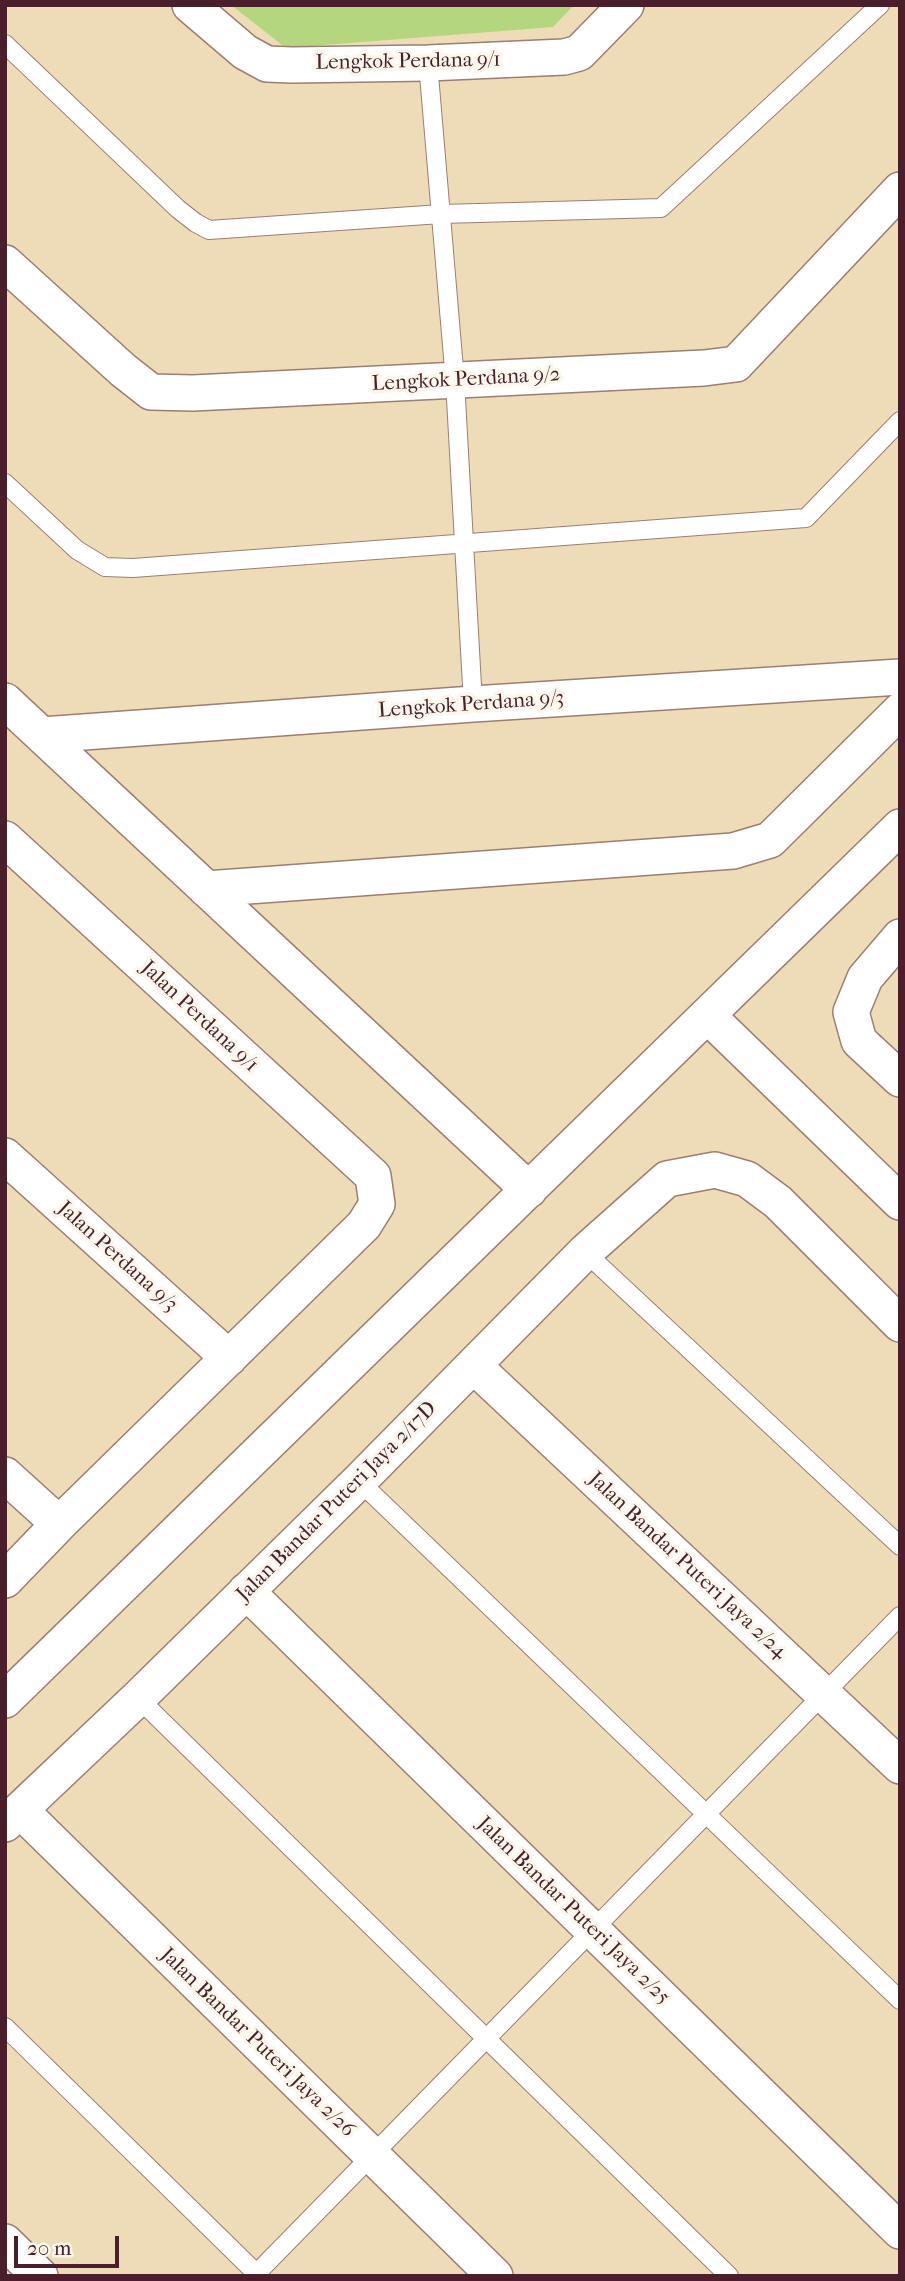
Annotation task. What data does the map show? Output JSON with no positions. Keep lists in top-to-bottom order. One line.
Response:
{"streets":{"street":["Lengkok Perdana 9/1","Lengkok Perdana 9/2","Lengkok Perdana 9/3","Jalan Perdana 9/1","Jalan Perdana 9/3","Jalan Bandar Puteri Jaya 2/17D","Jalan Bandar Puteri Jaya 2/24","Jalan Bandar Puteri Jaya 2/25","Jalan Bandar Puteri Jaya 2/26"]},"crossings":[["Jalan Perdana 9/1","Jalan Perdana 9/3"],["Jalan Bandar Puteri Jaya 2/17D","Jalan Bandar Puteri Jaya 2/24"],["Jalan Bandar Puteri Jaya 2/17D","Jalan Bandar Puteri Jaya 2/25"],["Jalan Bandar Puteri Jaya 2/17D","Jalan Bandar Puteri Jaya 2/26"]],"scale_bar":"20 m"}
